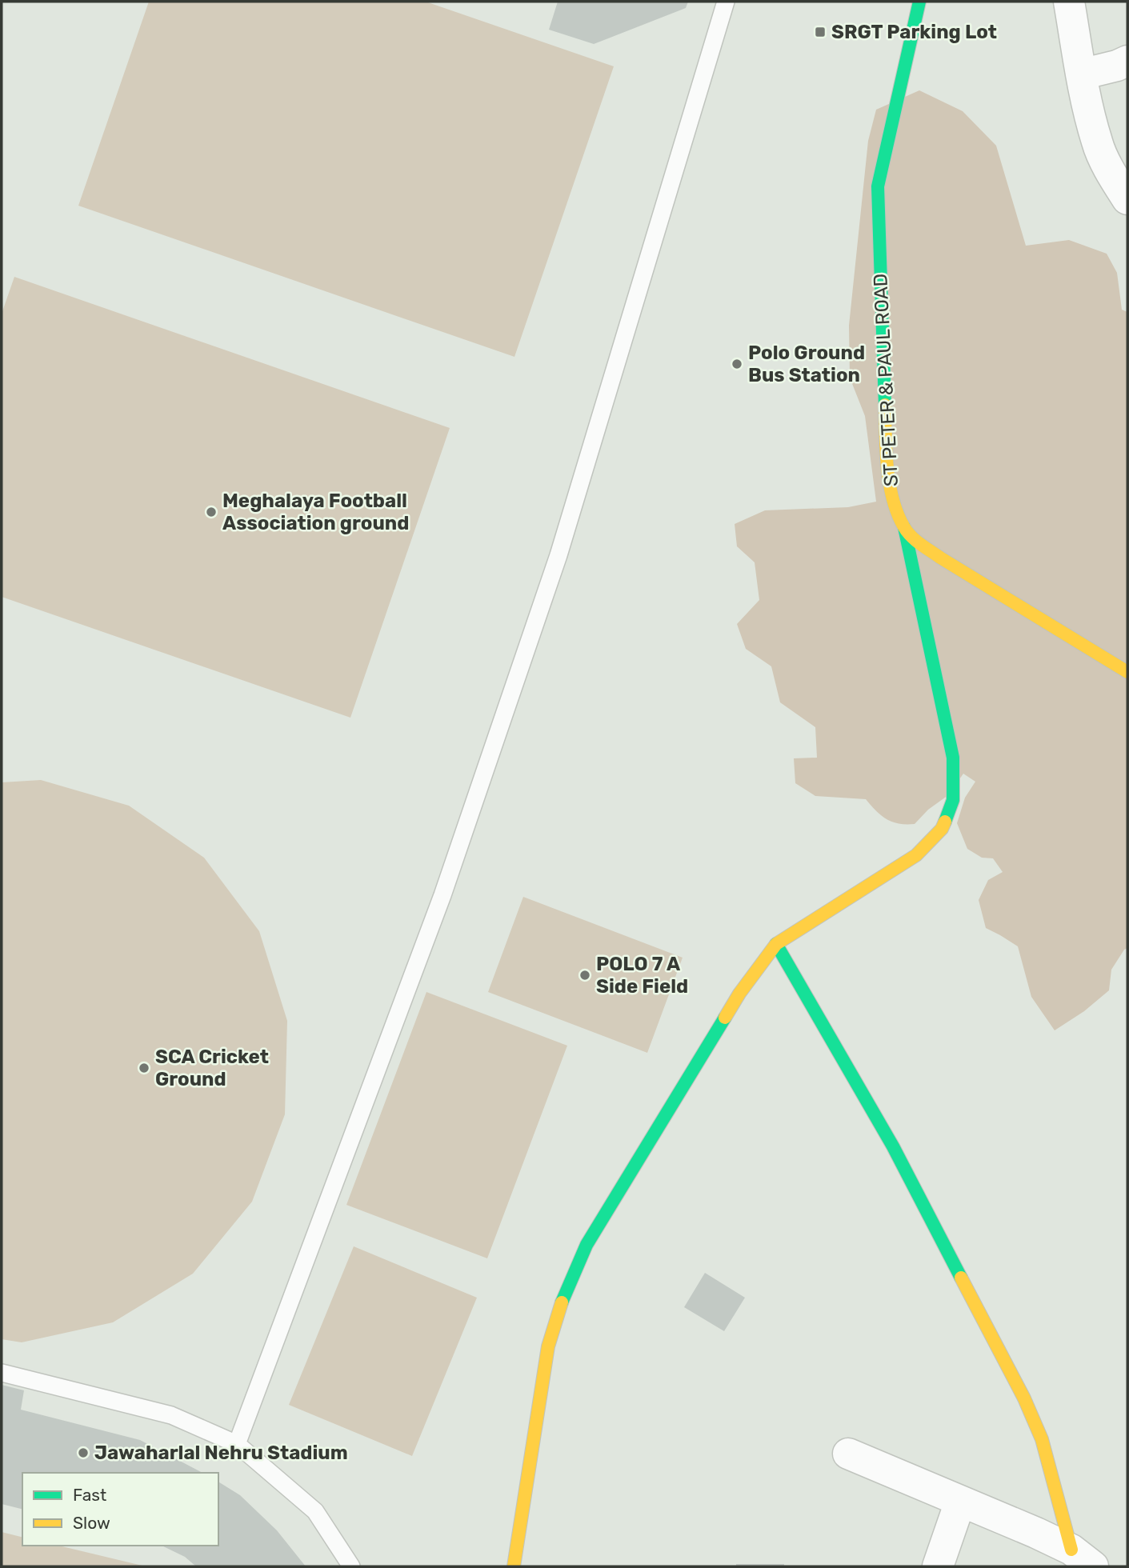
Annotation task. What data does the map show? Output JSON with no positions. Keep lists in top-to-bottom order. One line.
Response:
{"streets":{"street":["ST PETER & PAUL ROAD"]},"places":{"transit":["SRGT Parking Lot"],"other":["Polo Ground Bus Station","Meghalaya Football Association ground","POLO 7 A Side Field","SCA Cricket Ground","Jawaharlal Nehru Stadium"]},"legend":["Fast","Slow"]}
